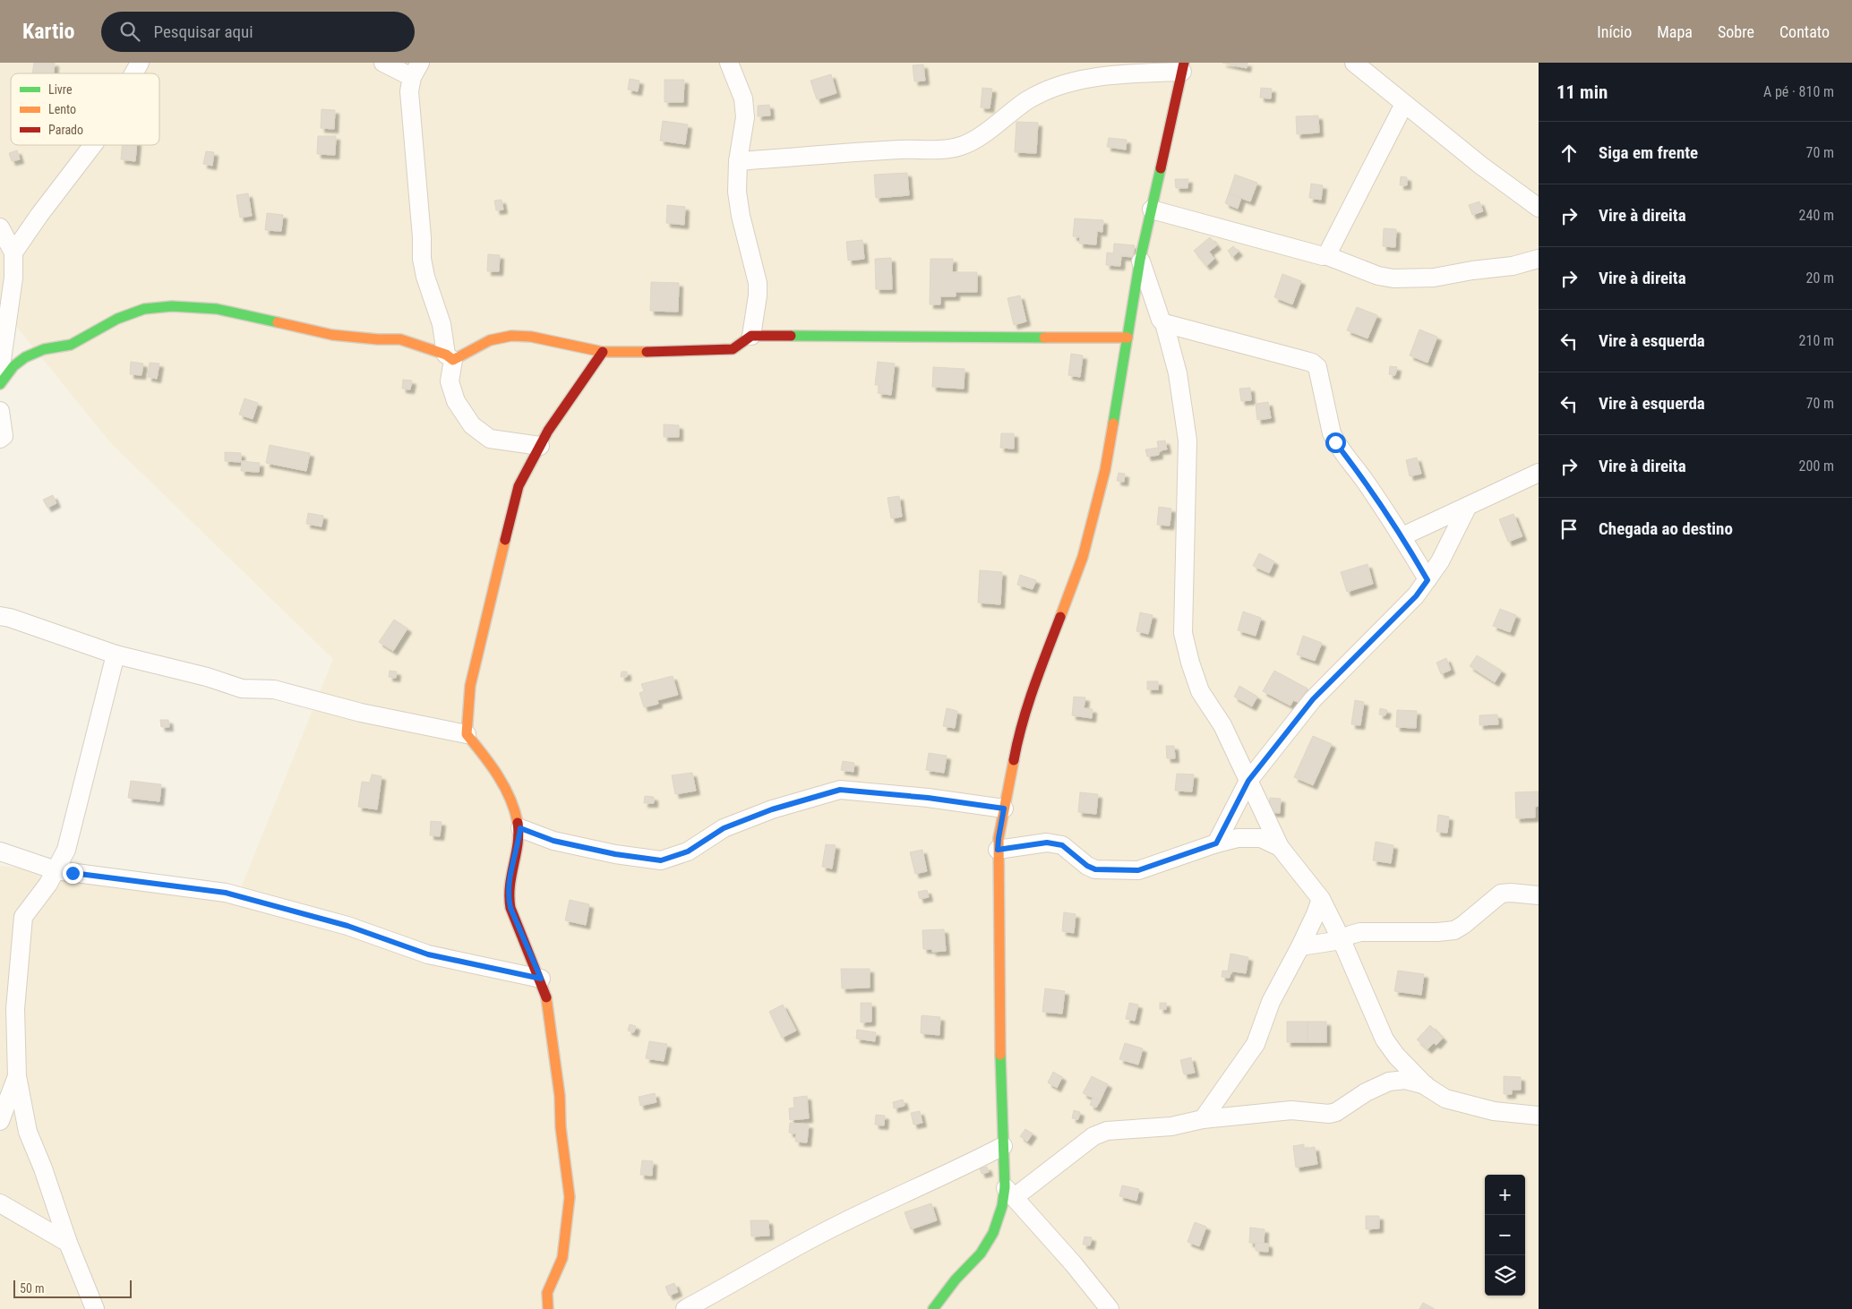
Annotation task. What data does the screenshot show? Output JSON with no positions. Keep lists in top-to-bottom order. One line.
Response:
{"legend":["Livre","Lento","Parado"],"scale_bar":"50 m","page":{"header":"Kartio","search":"Pesquisar aqui","nav":["Início","Mapa","Sobre","Contato"],"heading":["11 min","A pé · 810 m"],"list":[["Siga em frente","70 m"],["Vire à direita","240 m"],["Vire à direita","20 m"],["Vire à esquerda","210 m"],["Vire à esquerda","70 m"],["Vire à direita","200 m"],"Chegada ao destino"],"map_buttons":["+","−"],"scale":"50 m"}}
